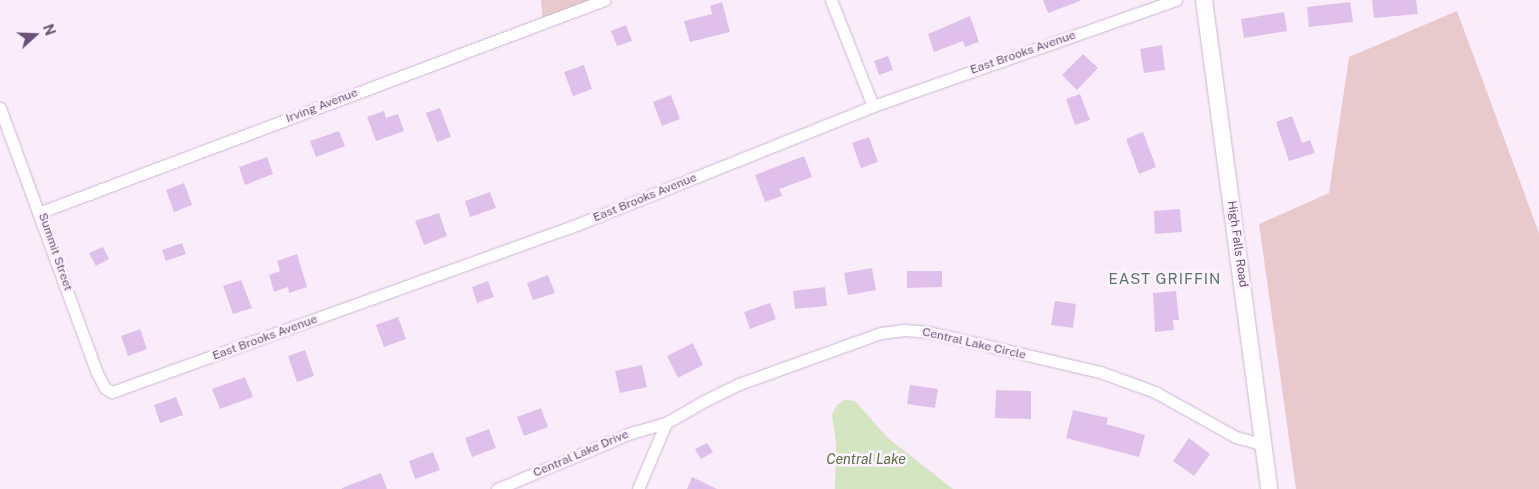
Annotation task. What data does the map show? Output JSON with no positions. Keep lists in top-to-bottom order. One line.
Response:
{"streets":{"street":["East Brooks Avenue","Irving Avenue","High Falls Road","Summit Street","Central Lake Circle","Central Lake Drive"]},"crossings":[["East Brooks Avenue","Summit Street"],["Irving Avenue","Summit Street"],["High Falls Road","Central Lake Circle"],["Central Lake Circle","Central Lake Drive"]],"districts":["EAST GRIFFIN"],"water":["Central Lake"],"north":"right"}
